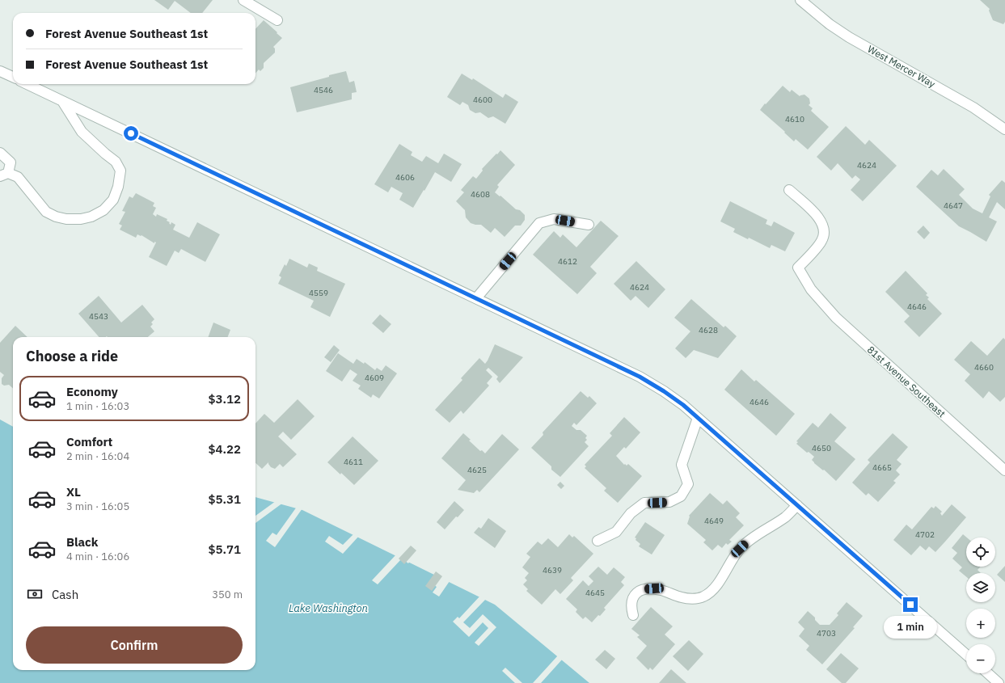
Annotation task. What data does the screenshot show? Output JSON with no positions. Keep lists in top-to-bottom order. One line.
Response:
{"streets":{"street":["West Mercer Way","81st Avenue Southeast"]},"water":["Lake Washington"],"house_numbers":["4546","4600","4610","4624","4606","4608","4647","4612","4624","4559","4646","4543","4628","4660","4609","4646","4650","4611","4665","4625","4649","4702","4639","4645","4703"],"page":{"banner":["Forest Avenue Southeast 1st","Forest Avenue Southeast 1st"],"heading":"Choose a ride","list":[{"name":"Economy","note":"1 min · 16:03","value":"$3.12"},{"name":"Comfort","note":"2 min · 16:04","value":"$4.22"},{"name":"XL","note":"3 min · 16:05","value":"$5.31"},{"name":"Black","note":"4 min · 16:06","value":"$5.71"}],"map_buttons":["+","−"],"pay":["Cash","350 m"],"bubble":"1 min","buttons":"Confirm"}}
